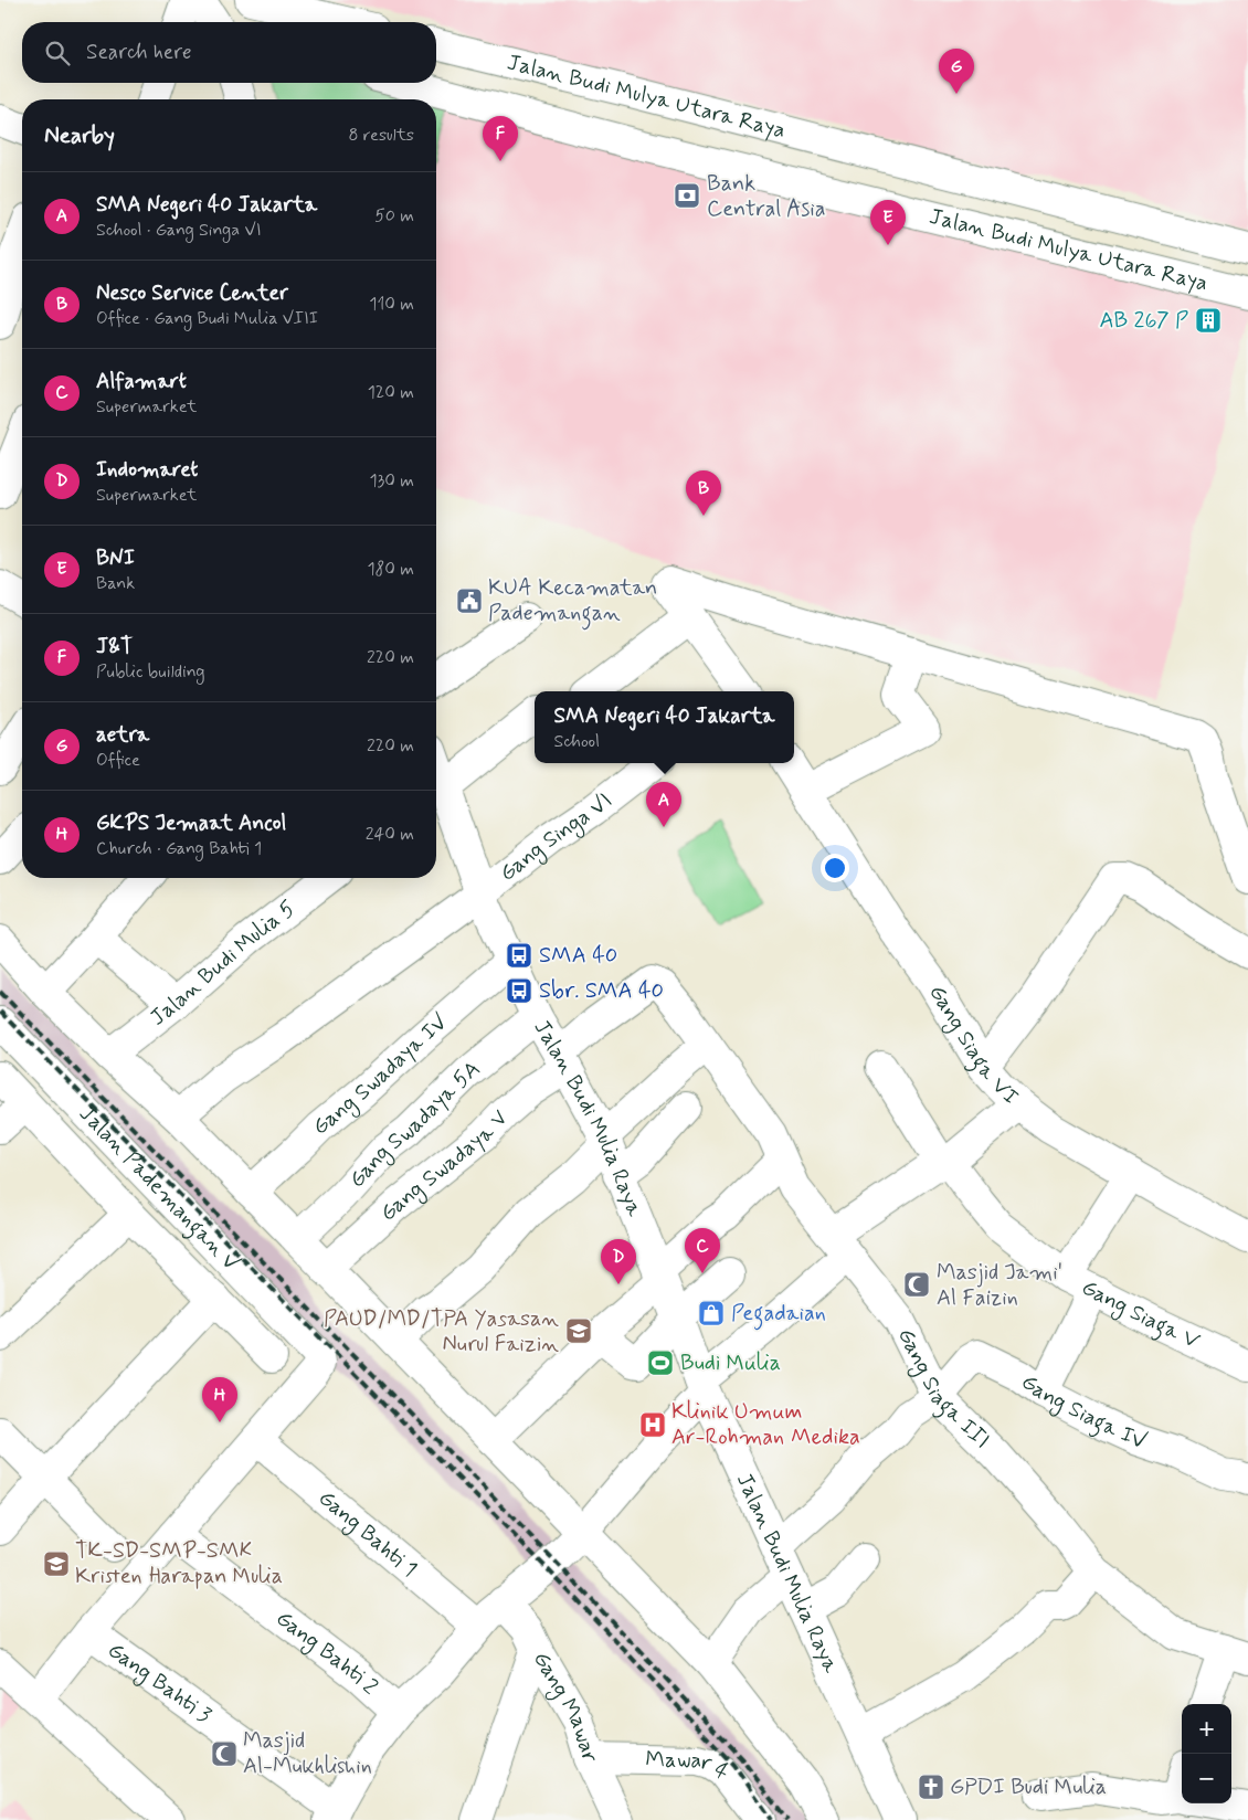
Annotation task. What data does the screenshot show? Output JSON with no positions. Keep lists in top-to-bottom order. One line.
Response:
{"streets":{"street":["Jalan Budi Mulya Utara Raya","Gang Singa VI","Jalan Budi Mulia 5","Gang Siaga VI","Gang Swadaya IV","Jalan Budi Mulia Raya","Gang Swadaya 5A","Gang Swadaya V","Jalan Pademangan V","Gang Siaga V","Gang Siaga III","Gang Siaga IV","Gang Bahti 1","Gang Bahti 2","Gang Bahti 3","Gang Mawar","Mawar 4"]},"crossings":[["Gang Singa VI","Jalan Budi Mulia Raya"],["Gang Swadaya IV","Jalan Budi Mulia Raya"],["Jalan Budi Mulia Raya","Gang Swadaya 5A"],["Jalan Budi Mulia Raya","Gang Swadaya V"],["Gang Swadaya V","Gang Siaga III"],["Jalan Pademangan V","Gang Bahti 1"],["Gang Siaga III","Gang Siaga IV"],["Gang Mawar","Mawar 4"]],"places":{"bank":["Bank Central Asia"],"building":["AB 267 P"],"public building":["KUA Kecamatan Pademangan"],"bus stop":["SMA 40","Sbr. SMA 40"],"mosque":["Masjid Jami' Al Faizin","Masjid Al-Mukhlishin"],"shop":["Pegadaian"],"school or university":["PAUD/MD/TPA Yasasan Nurul Faizin","TK-SD-SMP-SMK Kristen Harapan Mulia"],"sports":["Budi Mulia"],"hospital":["Klinik Umum Ar-Rohman Medika"],"church":["GPDI Budi Mulia"]},"page":{"search":"Search here","pins":["G","F","E","B","A","C","D","H"],"heading":["Nearby","8 results"],"list":[{"mark":"A","name":"SMA Negeri 40 Jakarta","note":"School · Gang Singa VI","value":"50 m"},{"mark":"B","name":"Nesco Service Center","note":"Office · Gang Budi Mulia VIII","value":"110 m"},{"mark":"C","name":"Alfamart","note":"Supermarket","value":"120 m"},{"mark":"D","name":"Indomaret","note":"Supermarket","value":"130 m"},{"mark":"E","name":"BNI","note":"Bank","value":"180 m"},{"mark":"F","name":"J&T","note":"Public building","value":"220 m"},{"mark":"G","name":"aetra","note":"Office","value":"220 m"},{"mark":"H","name":"GKPS Jemaat Ancol","note":"Church · Gang Bahti 1","value":"240 m"}],"popup":["SMA Negeri 40 Jakarta","School"],"map_buttons":["+","−"]}}
